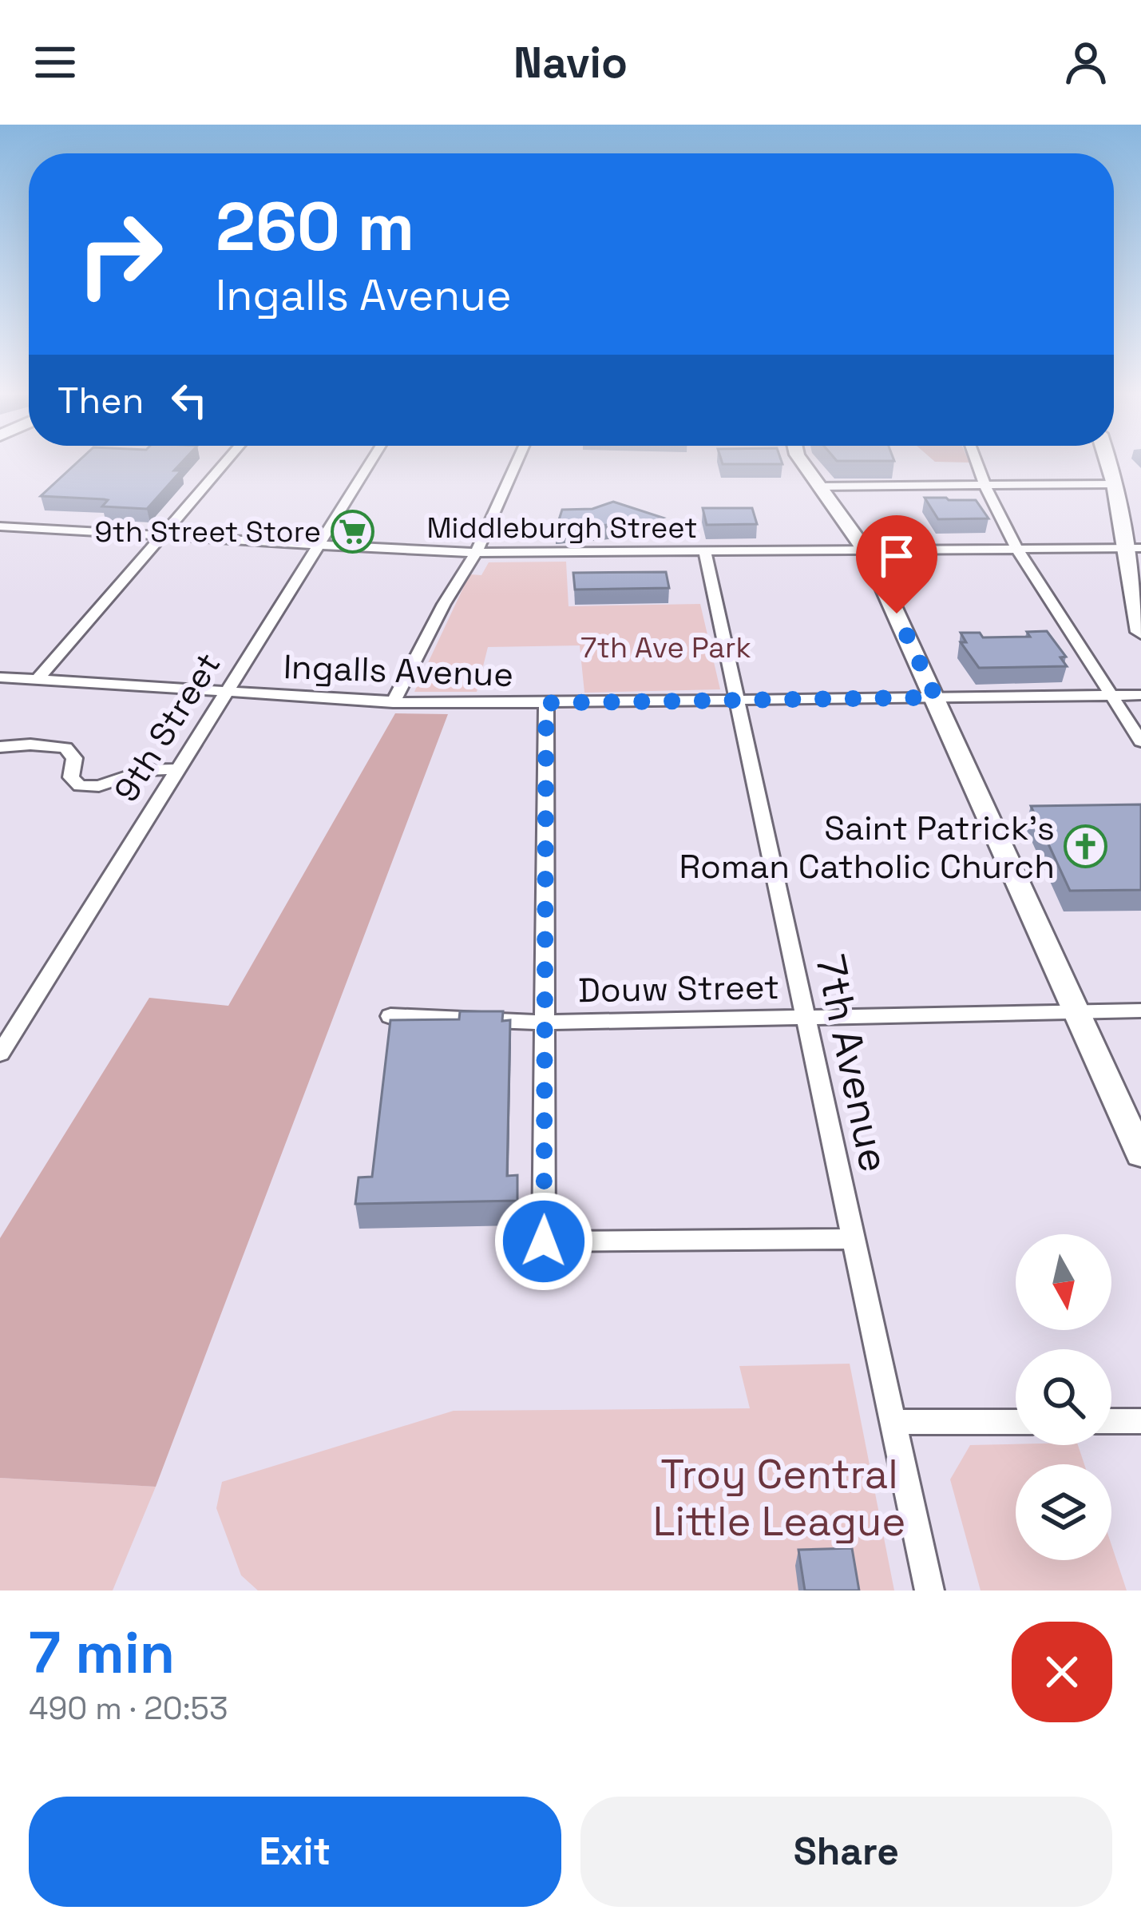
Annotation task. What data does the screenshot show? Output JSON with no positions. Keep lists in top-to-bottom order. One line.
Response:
{"streets":{"street":["Middleburgh Street","Ingalls Avenue","9th Street","Douw Street","7th Avenue"]},"crossings":[["Middleburgh Street","9th Street"],["Middleburgh Street","7th Avenue"],["Ingalls Avenue","9th Street"],["Ingalls Avenue","7th Avenue"],["Douw Street","7th Avenue"]],"parks":["7th Ave Park","Troy Central Little League"],"places":{"supermarket":["9th Street Store"],"church":["Saint Patrick's Roman Catholic Church"]},"north":"bottom","page":{"header":"Navio","turn":["260 m","Ingalls Avenue"],"then":"Then","heading":["7 min","490 m · 20:53"],"buttons":["Exit","Share"]}}
